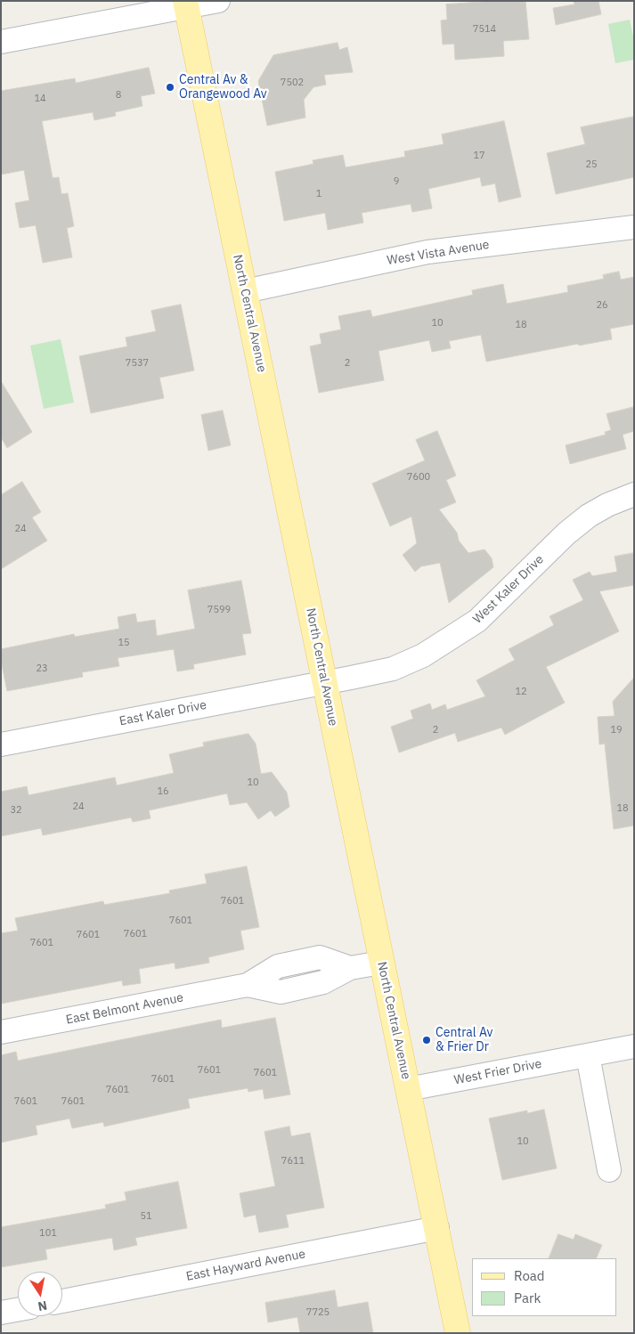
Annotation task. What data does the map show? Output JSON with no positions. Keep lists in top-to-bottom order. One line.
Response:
{"streets":{"main road":["North Central Avenue"],"street":["West Vista Avenue","West Kaler Drive","East Kaler Drive","East Belmont Avenue","West Frier Drive","East Hayward Avenue"]},"crossings":[["West Vista Avenue","North Central Avenue"],["North Central Avenue","West Kaler Drive"],["North Central Avenue","East Kaler Drive"],["North Central Avenue","East Belmont Avenue"],["North Central Avenue","West Frier Drive"],["North Central Avenue","East Hayward Avenue"],["West Kaler Drive","East Kaler Drive"]],"places":["Central Av & Orangewood Av","Central Av & Frier Dr"],"house_numbers":["7514","7502","8","14","17","25","9","1","26","10","18","7537","2","7600","24","7599","15","23","12","2","19","10","16","24","18","32","7601","7601","7601","7601","7601","7601","7601","7601","7601","7601","7601","10","7611","51","101","7725"],"legend":["Road","Park"],"north":"bottom"}
